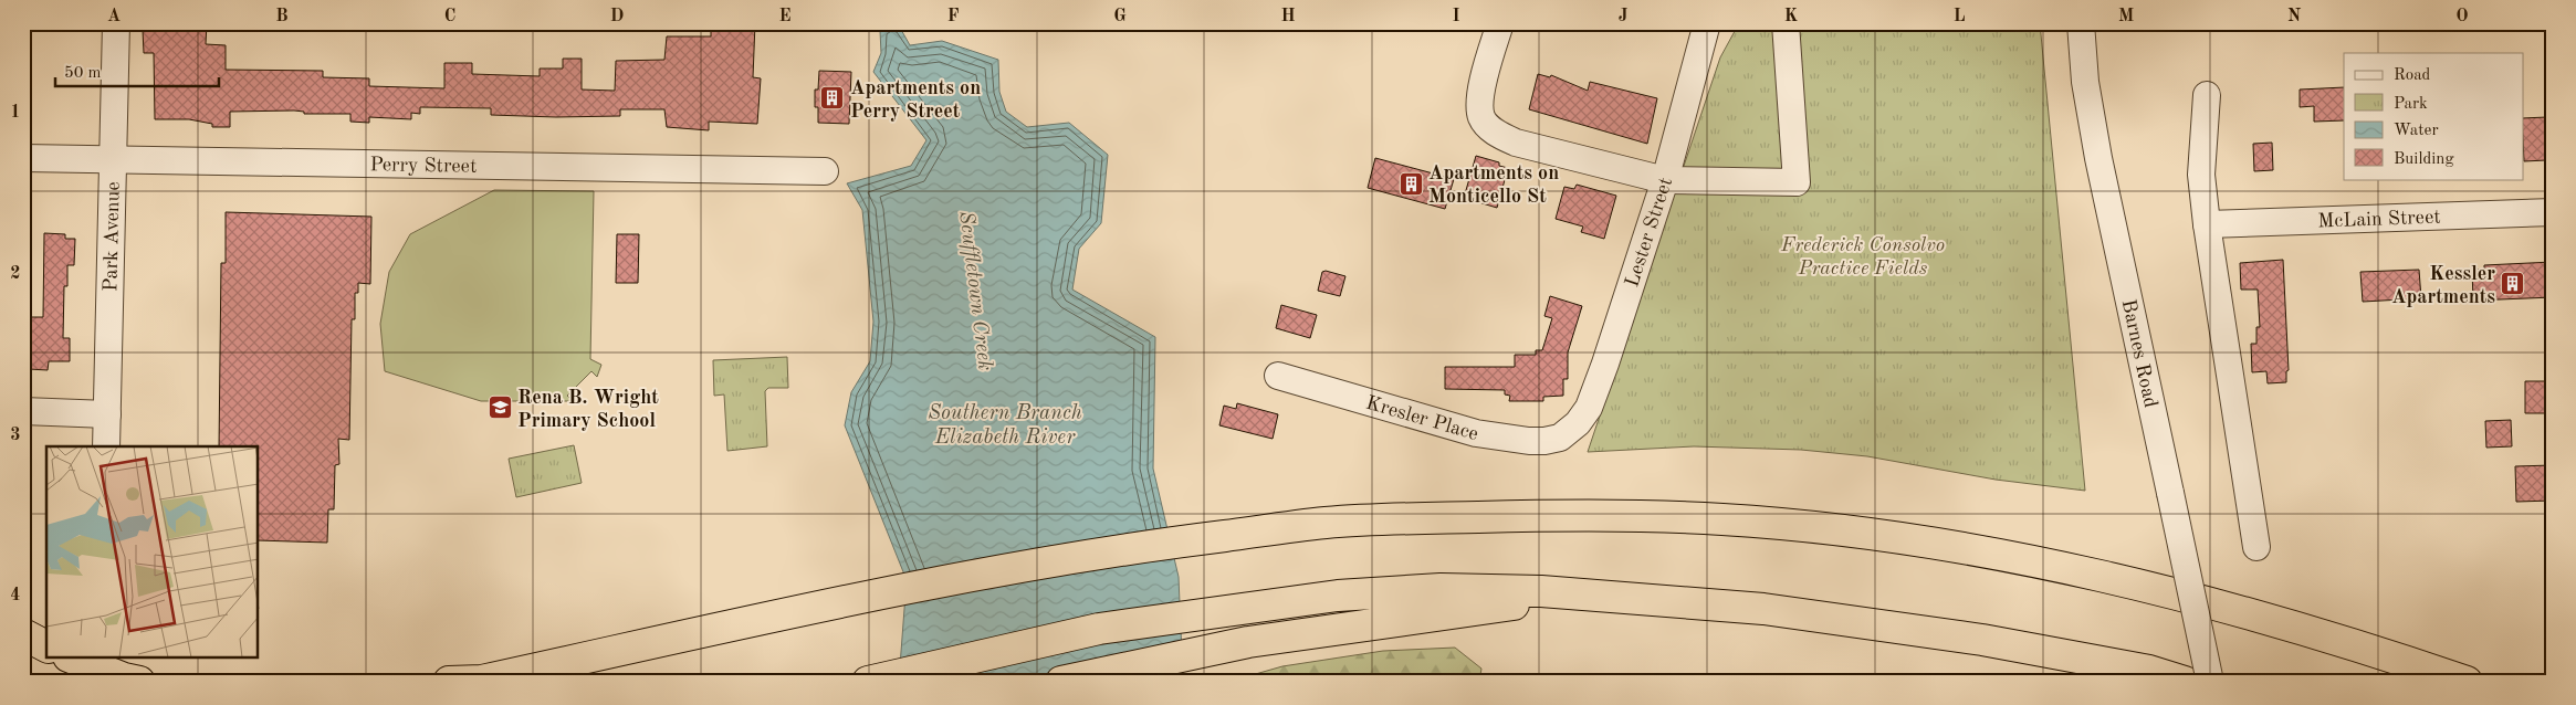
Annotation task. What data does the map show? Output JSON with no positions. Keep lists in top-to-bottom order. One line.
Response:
{"streets":{"street":["Perry Street","McLain Street","Lester Street","Park Avenue","Barnes Road","Kresler Place"]},"crossings":[["Perry Street","Park Avenue"],["Lester Street","Kresler Place"]],"water":["Scuffletown Creek","Southern Branch Elizabeth River"],"parks":["Frederick Consolvo Practice Fields"],"places":{"building":["Apartments on Perry Street","Apartments on Monticello St","Kessler Apartments"],"school or university":["Rena B. Wright Primary School"]},"legend":["Road","Park","Water","Building"],"scale_bar":"50 m","grid":{"columns":["A","B","C","D","E","F","G","H","I","J","K","L","M","N","O"],"rows":["1","2","3","4"]}}
